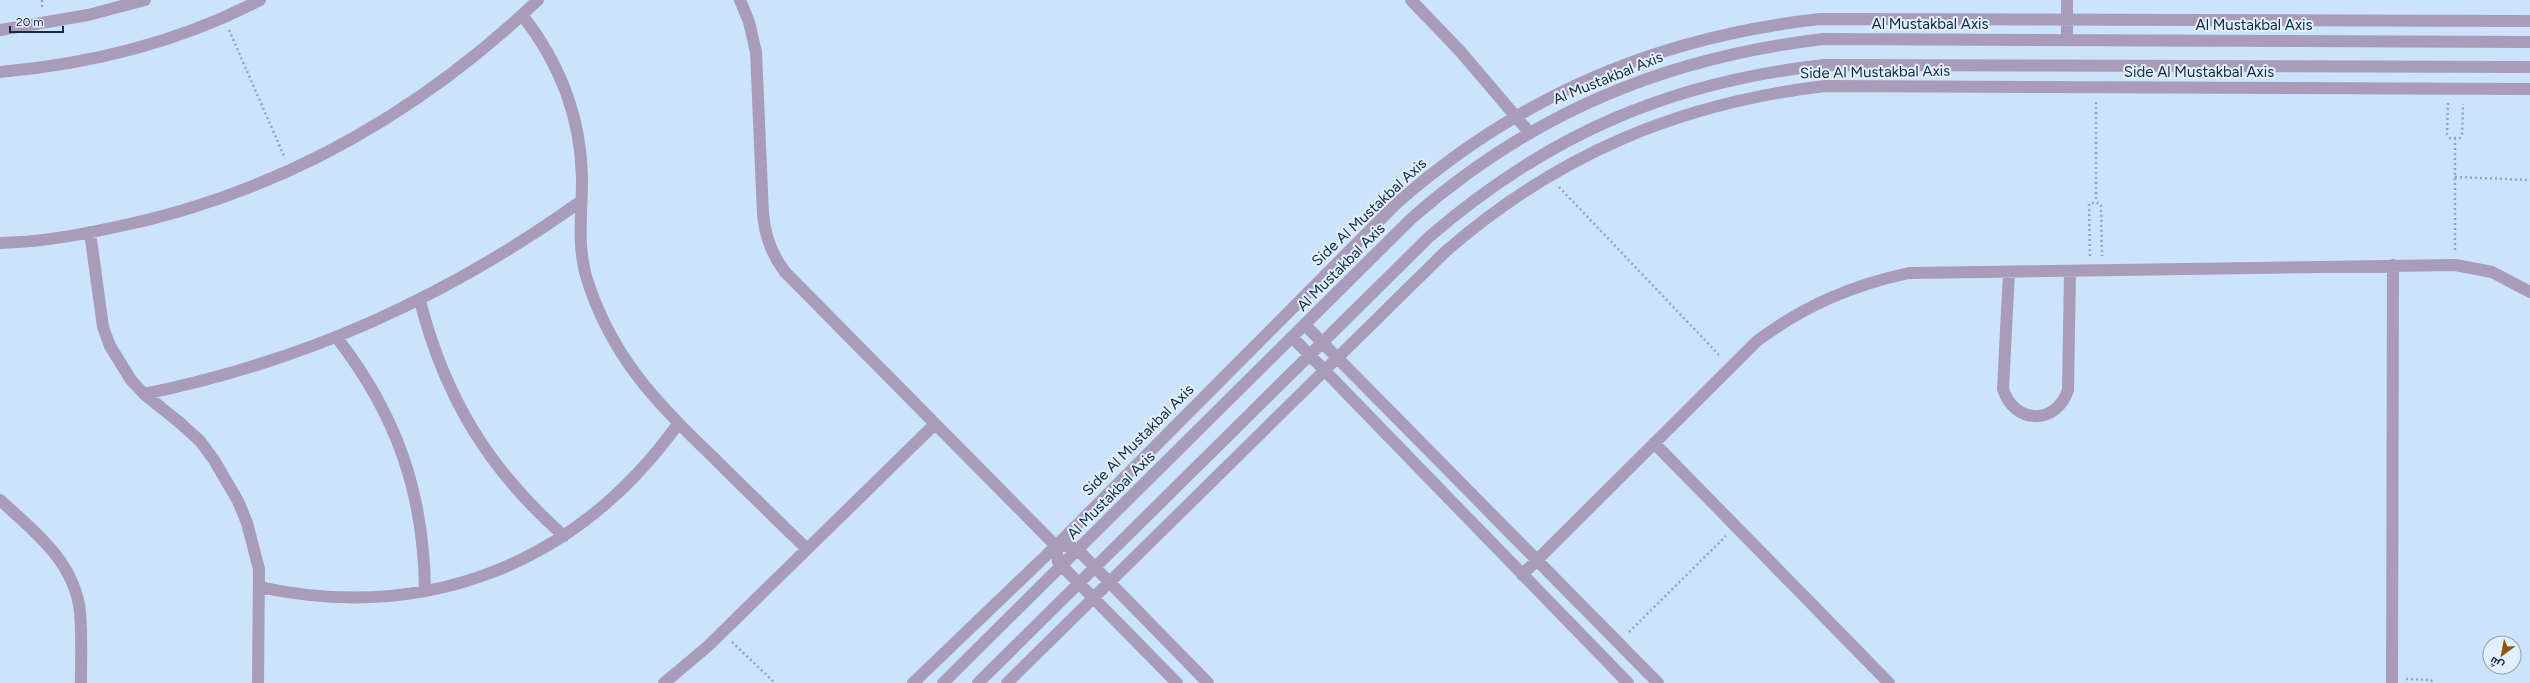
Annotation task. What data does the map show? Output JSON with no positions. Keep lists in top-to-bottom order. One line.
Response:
{"streets":{"street":["Al Mustakbal Axis","Side Al Mustakbal Axis"]},"scale_bar":"20 m","north":"bottom left"}
